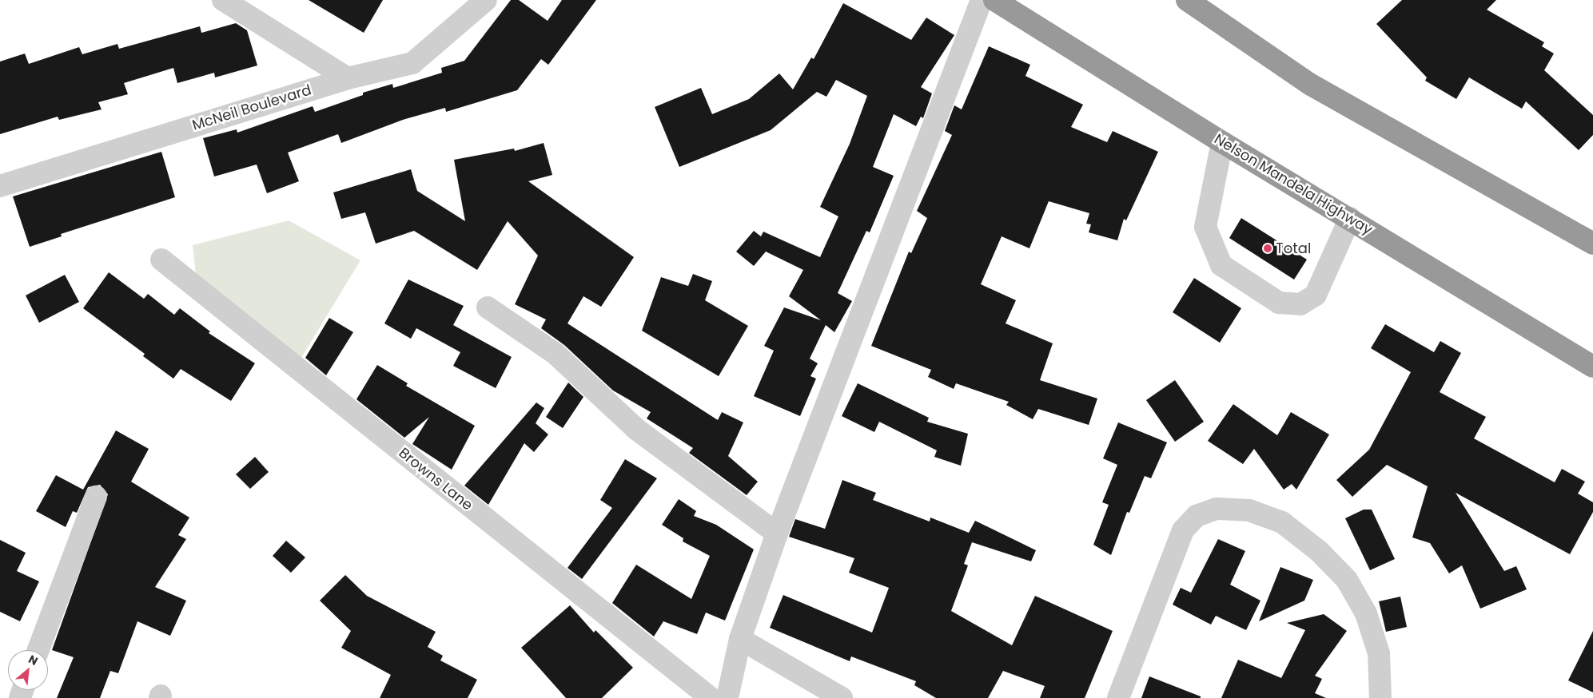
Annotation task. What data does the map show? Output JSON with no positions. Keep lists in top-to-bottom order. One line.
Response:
{"streets":{"highway":["Nelson Mandela Highway"],"street":["McNeil Boulevard","Browns Lane"]},"places":["Total"],"north":"top right"}
